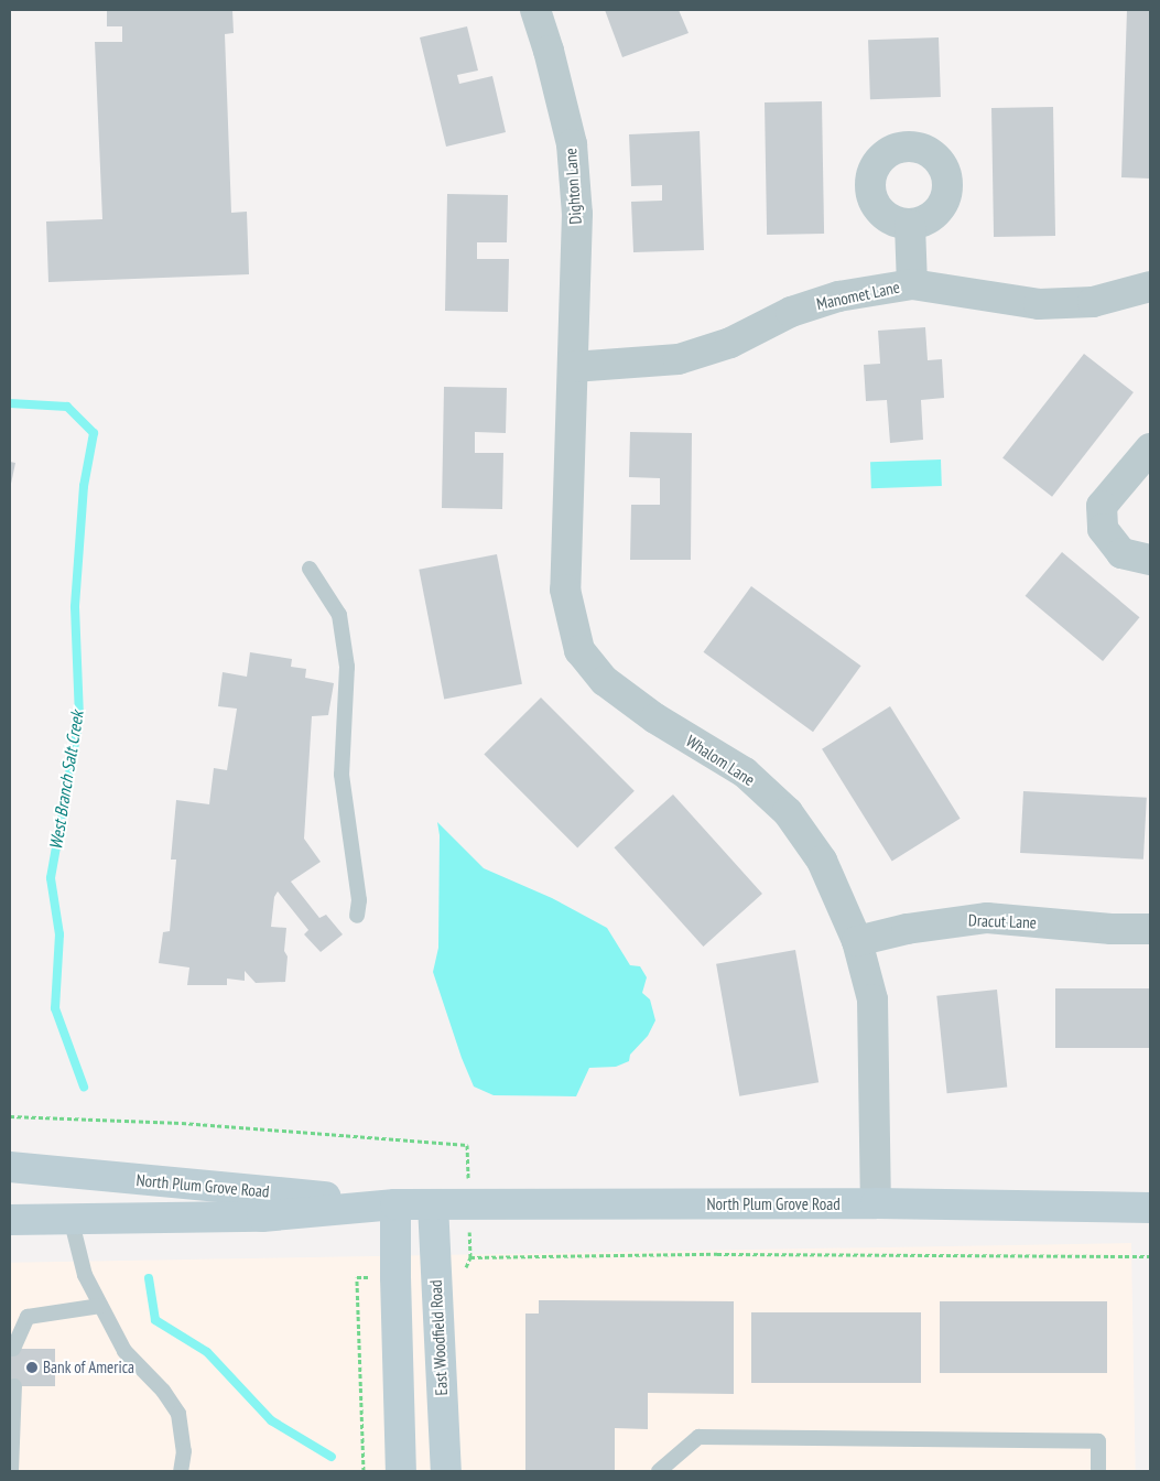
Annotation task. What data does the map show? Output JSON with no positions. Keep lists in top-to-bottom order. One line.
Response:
{"streets":{"street":["Dighton Lane","Manomet Lane","Whalom Lane","Dracut Lane","North Plum Grove Road","East Woodfield Road"]},"crossings":[["Dighton Lane","Manomet Lane"],["Dighton Lane","Whalom Lane"],["Manomet Lane","Whalom Lane"],["Whalom Lane","Dracut Lane"],["Whalom Lane","North Plum Grove Road"],["North Plum Grove Road","East Woodfield Road"]],"water":["West Branch Salt Creek"],"places":["Bank of America"]}
